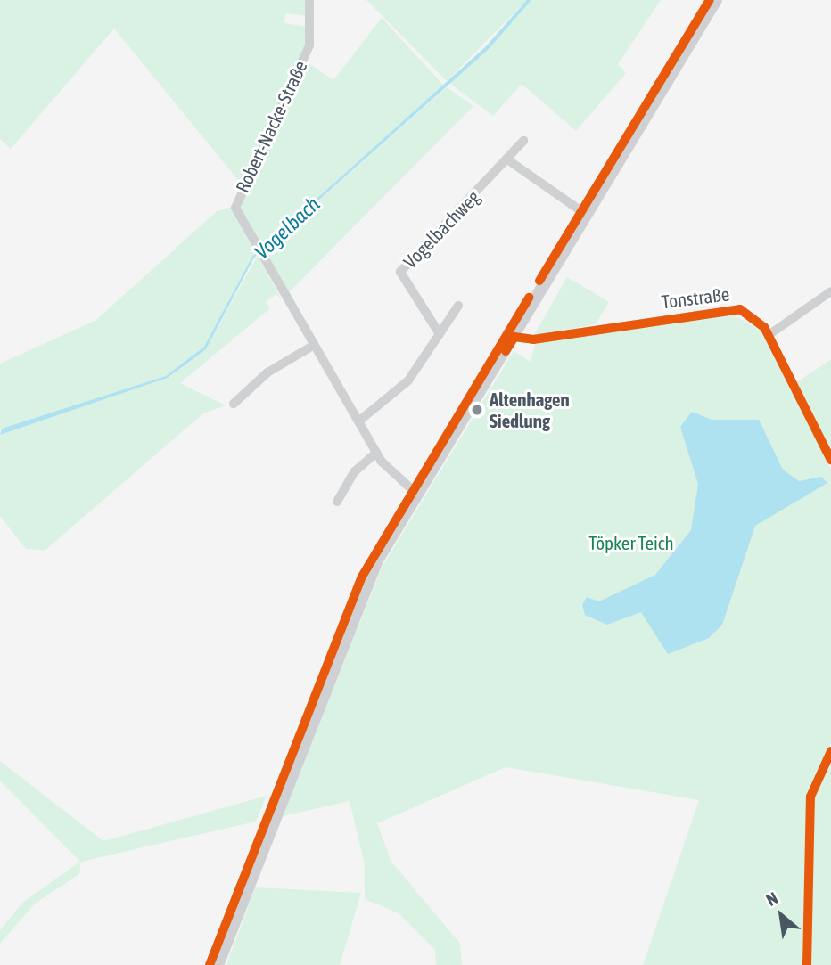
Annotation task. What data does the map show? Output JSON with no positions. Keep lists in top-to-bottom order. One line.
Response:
{"streets":{"street":["Robert-Nacke-Straße","Vogelbachweg","Tonstraße"]},"water":["Vogelbach"],"parks":["Töpker Teich"],"places":["Altenhagen Siedlung"],"north":"top left"}
